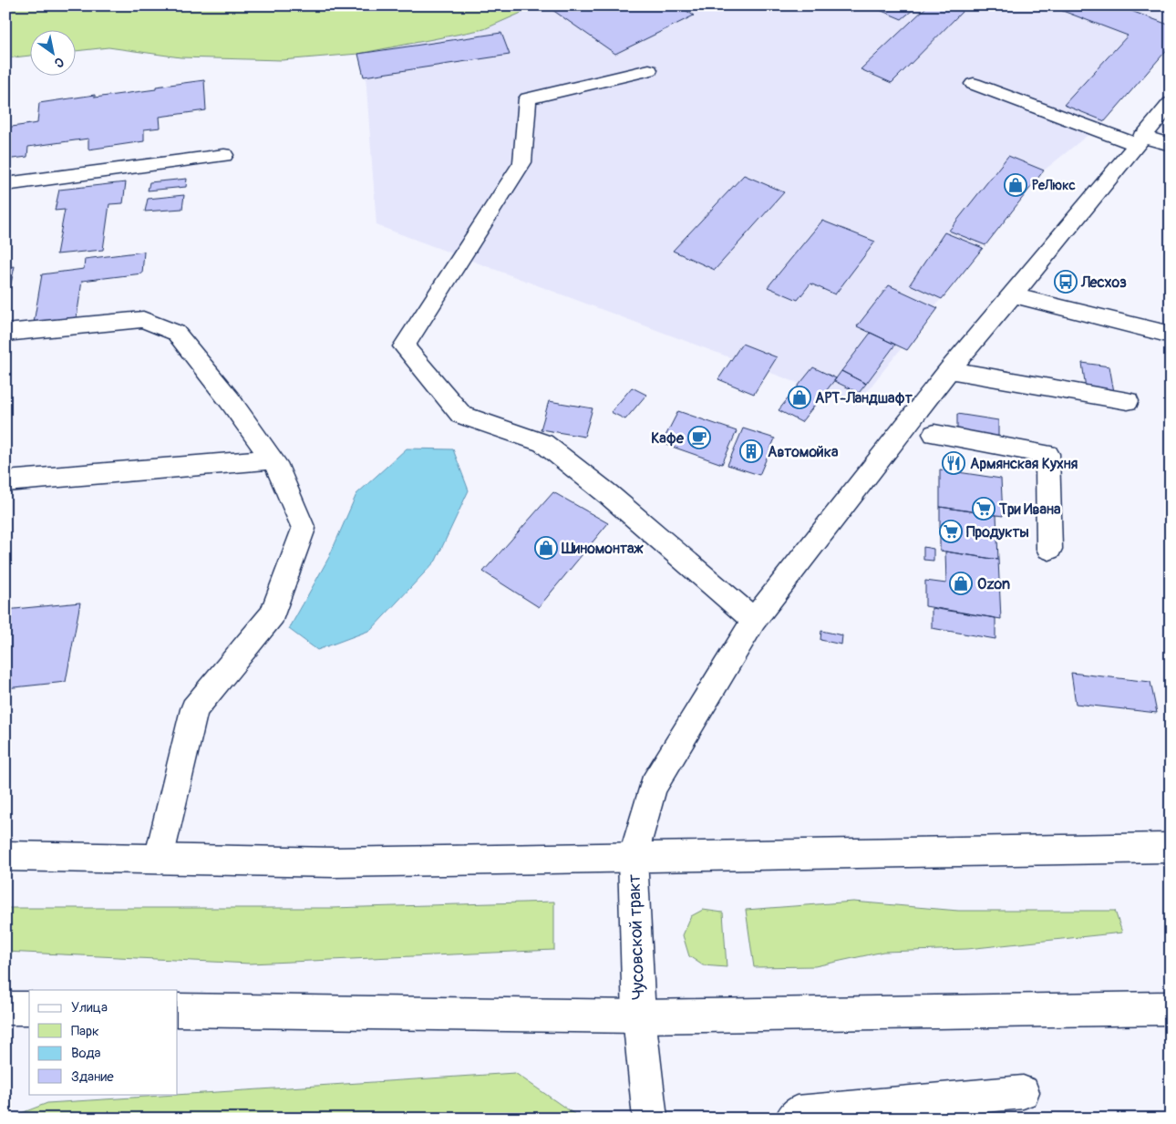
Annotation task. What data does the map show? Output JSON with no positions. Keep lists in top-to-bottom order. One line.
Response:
{"streets":{"street":["Чусовской тракт"]},"places":{"shop":["РеЛюкс","АРТ-Ландшафт","Шиномонтаж","Ozon"],"bus stop":["Лесхоз"],"cafe":["Кафе"],"building":["Автомойка"],"restaurant":["Армянская Кухня"],"supermarket":["Три Ивана","Продукты"]},"legend":["Улица","Парк","Вода","Здание"],"north":"bottom right"}
